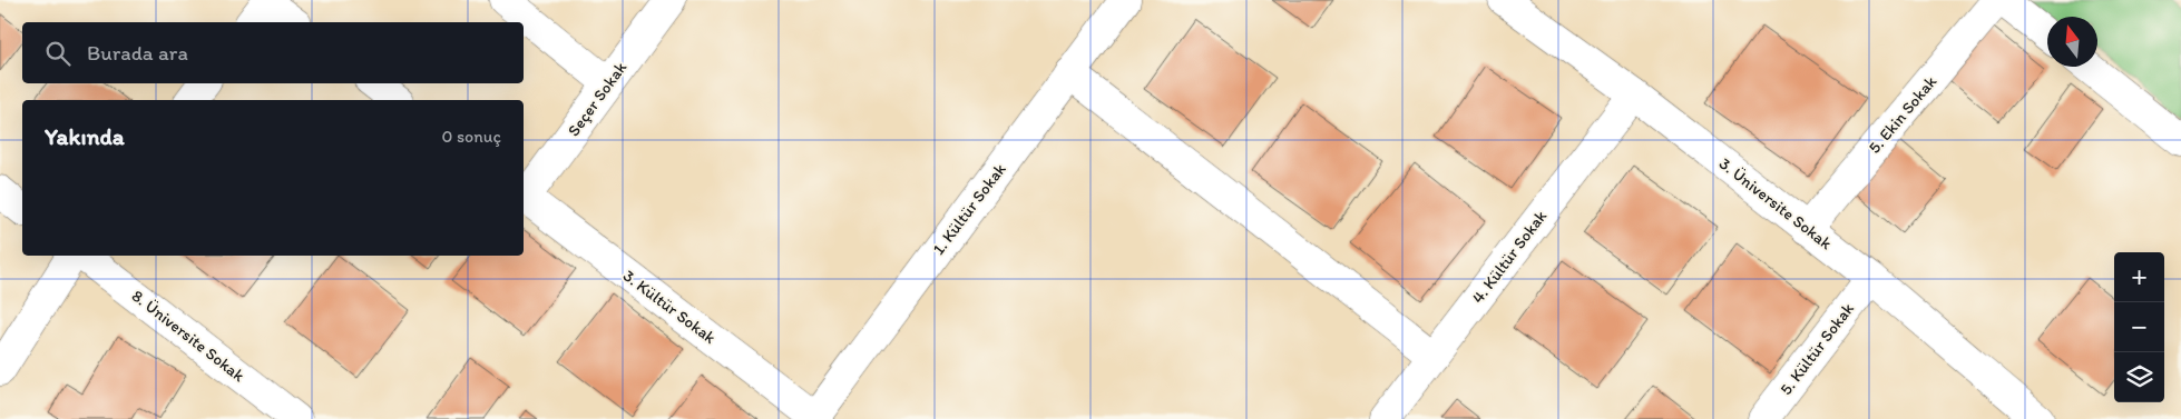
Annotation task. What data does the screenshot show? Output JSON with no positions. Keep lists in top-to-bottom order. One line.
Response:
{"streets":{"street":["Seçer Sokak","5. Ekin Sokak","3. Üniversite Sokak","1. Kültür Sokak","4. Kültür Sokak","3. Kültür Sokak","8. Üniversite Sokak","5. Kültür Sokak"]},"crossings":[["5. Ekin Sokak","3. Üniversite Sokak"],["3. Üniversite Sokak","4. Kültür Sokak"],["3. Üniversite Sokak","5. Kültür Sokak"],["1. Kültür Sokak","3. Kültür Sokak"]],"north":"top","page":{"search":"Burada ara","heading":["Yakında","0 sonuç"],"map_buttons":["+","−"]}}
